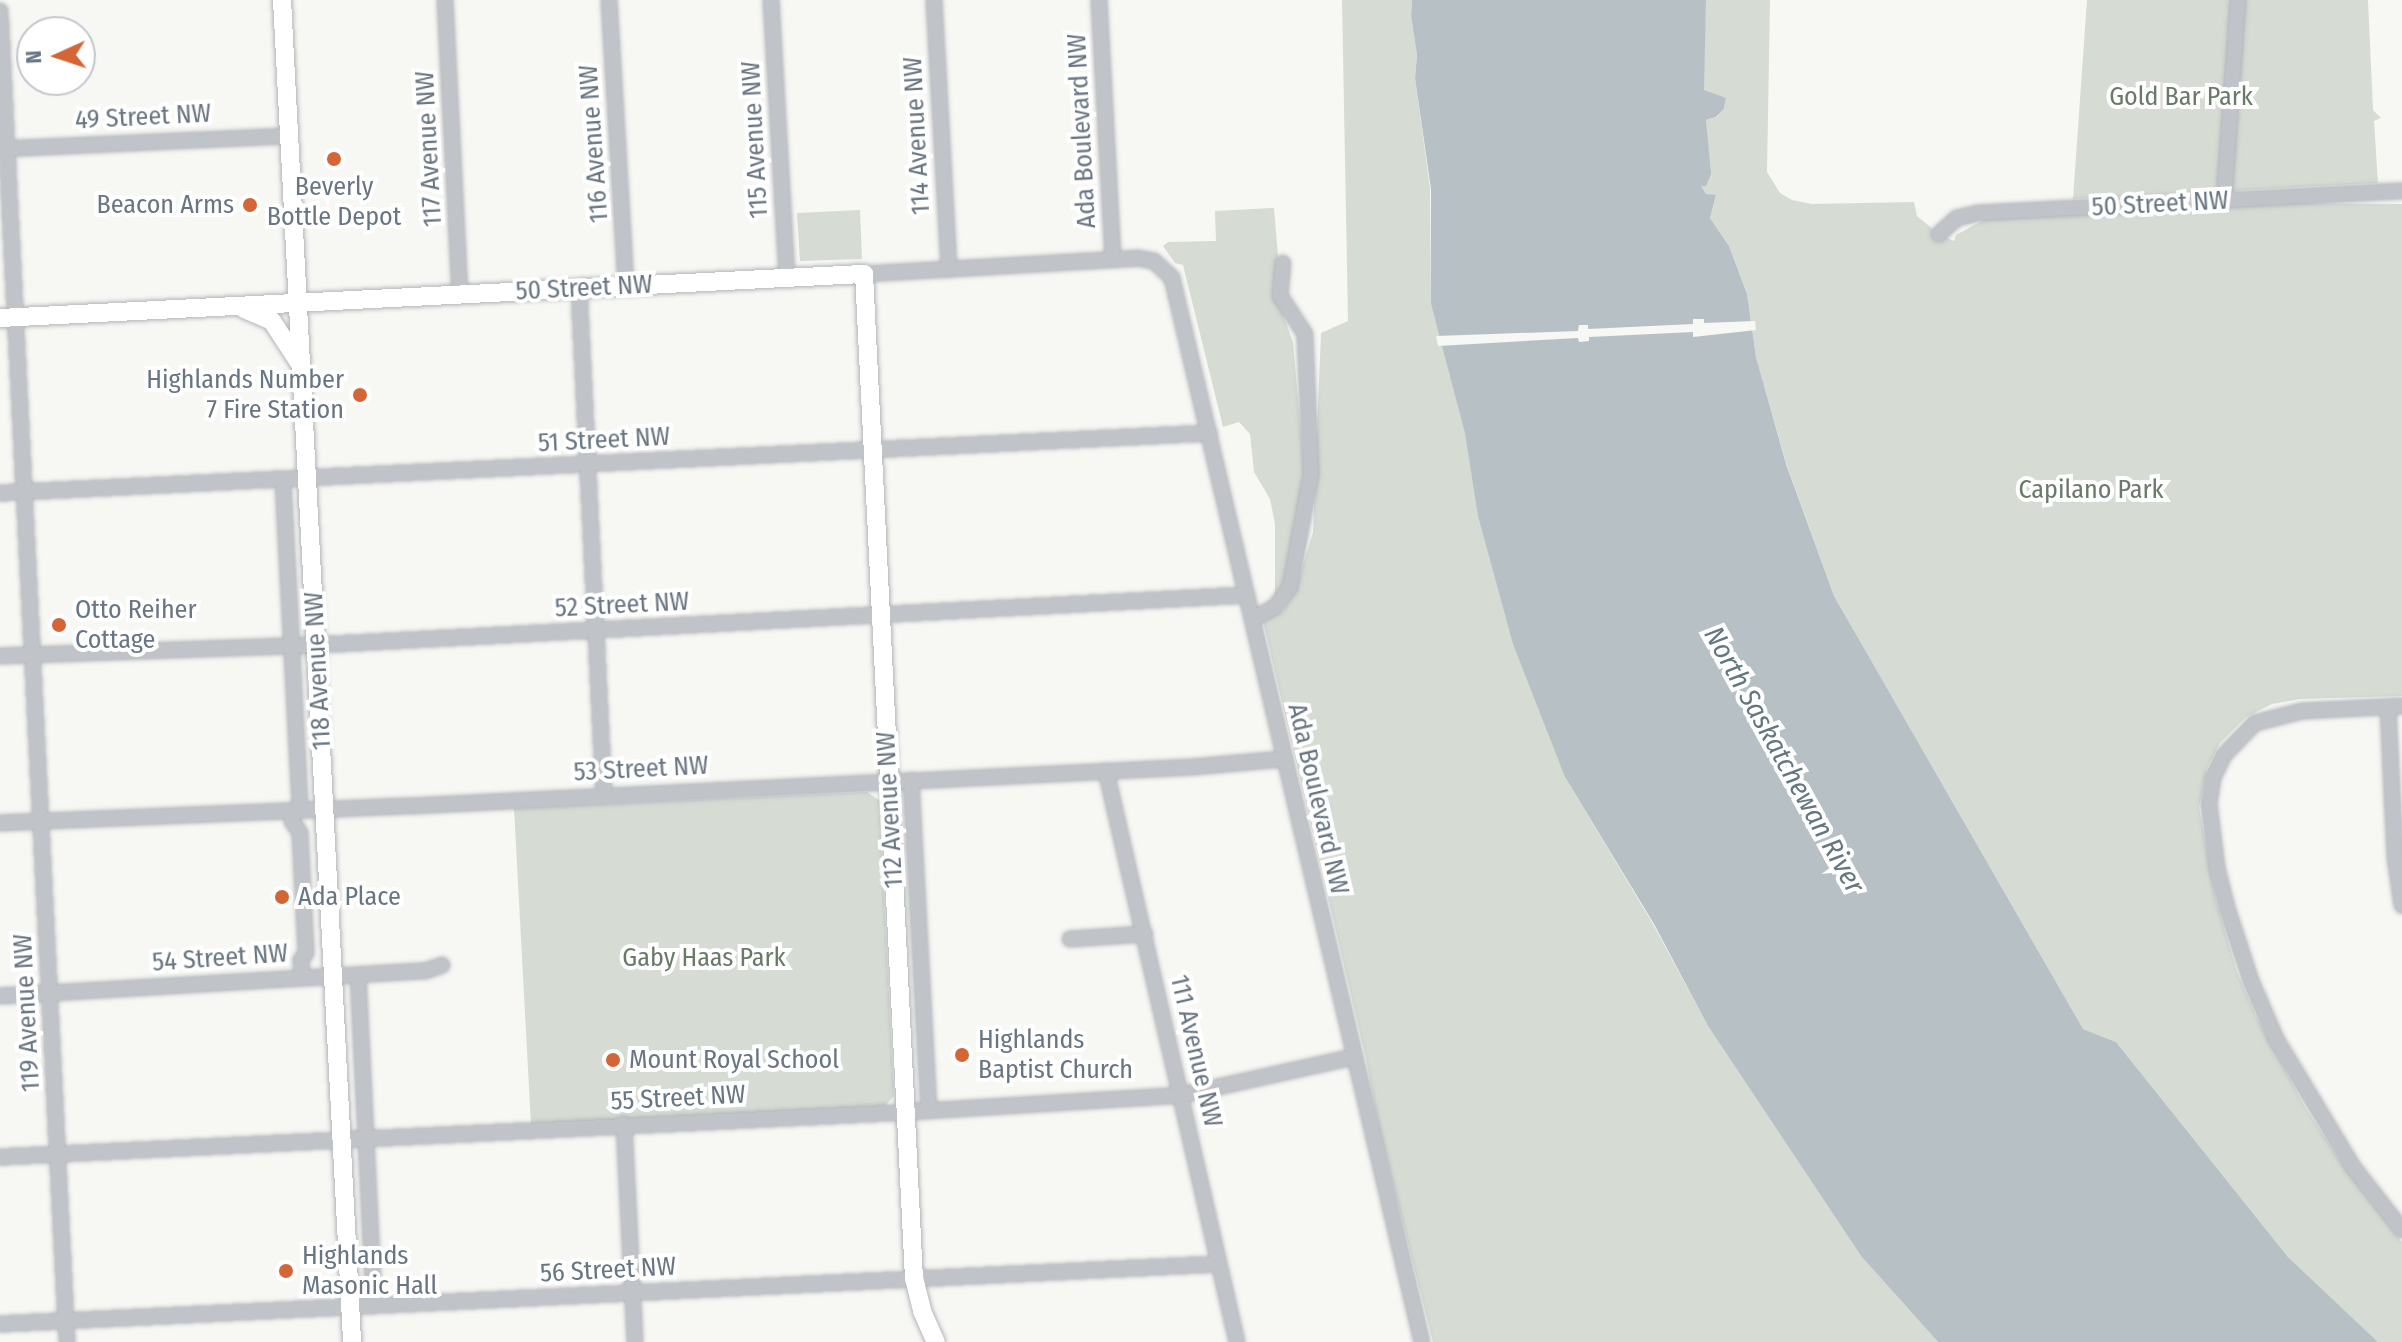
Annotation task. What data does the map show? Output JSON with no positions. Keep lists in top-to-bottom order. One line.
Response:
{"streets":{"main road":["50 Street NW","118 Avenue NW","112 Avenue NW"],"street":["49 Street NW","Ada Boulevard NW","114 Avenue NW","115 Avenue NW","116 Avenue NW","117 Avenue NW","51 Street NW","52 Street NW","53 Street NW","54 Street NW","119 Avenue NW","111 Avenue NW","55 Street NW","56 Street NW"]},"crossings":[["49 Street NW","118 Avenue NW"],["49 Street NW","119 Avenue NW"],["Ada Boulevard NW","50 Street NW"],["Ada Boulevard NW","51 Street NW"],["Ada Boulevard NW","52 Street NW"],["Ada Boulevard NW","53 Street NW"],["Ada Boulevard NW","55 Street NW"],["114 Avenue NW","50 Street NW"],["115 Avenue NW","50 Street NW"],["116 Avenue NW","50 Street NW"],["117 Avenue NW","50 Street NW"],["50 Street NW","118 Avenue NW"],["50 Street NW","112 Avenue NW"],["50 Street NW","119 Avenue NW"],["51 Street NW","118 Avenue NW"],["51 Street NW","112 Avenue NW"],["51 Street NW","119 Avenue NW"],["52 Street NW","118 Avenue NW"],["52 Street NW","112 Avenue NW"],["52 Street NW","119 Avenue NW"],["118 Avenue NW","53 Street NW"],["118 Avenue NW","54 Street NW"],["118 Avenue NW","55 Street NW"],["118 Avenue NW","56 Street NW"],["53 Street NW","112 Avenue NW"],["53 Street NW","119 Avenue NW"],["53 Street NW","111 Avenue NW"],["112 Avenue NW","55 Street NW"],["112 Avenue NW","56 Street NW"],["54 Street NW","119 Avenue NW"],["119 Avenue NW","55 Street NW"],["119 Avenue NW","56 Street NW"],["111 Avenue NW","55 Street NW"],["111 Avenue NW","56 Street NW"]],"water":["North Saskatchewan River"],"parks":["Gold Bar Park","Capilano Park","Gaby Haas Park"],"places":["Beverly Bottle Depot","Beacon Arms","Highlands Number 7 Fire Station","Otto Reiher Cottage","Ada Place","Highlands Baptist Church","Mount Royal School","Highlands Masonic Hall"],"north":"left"}
